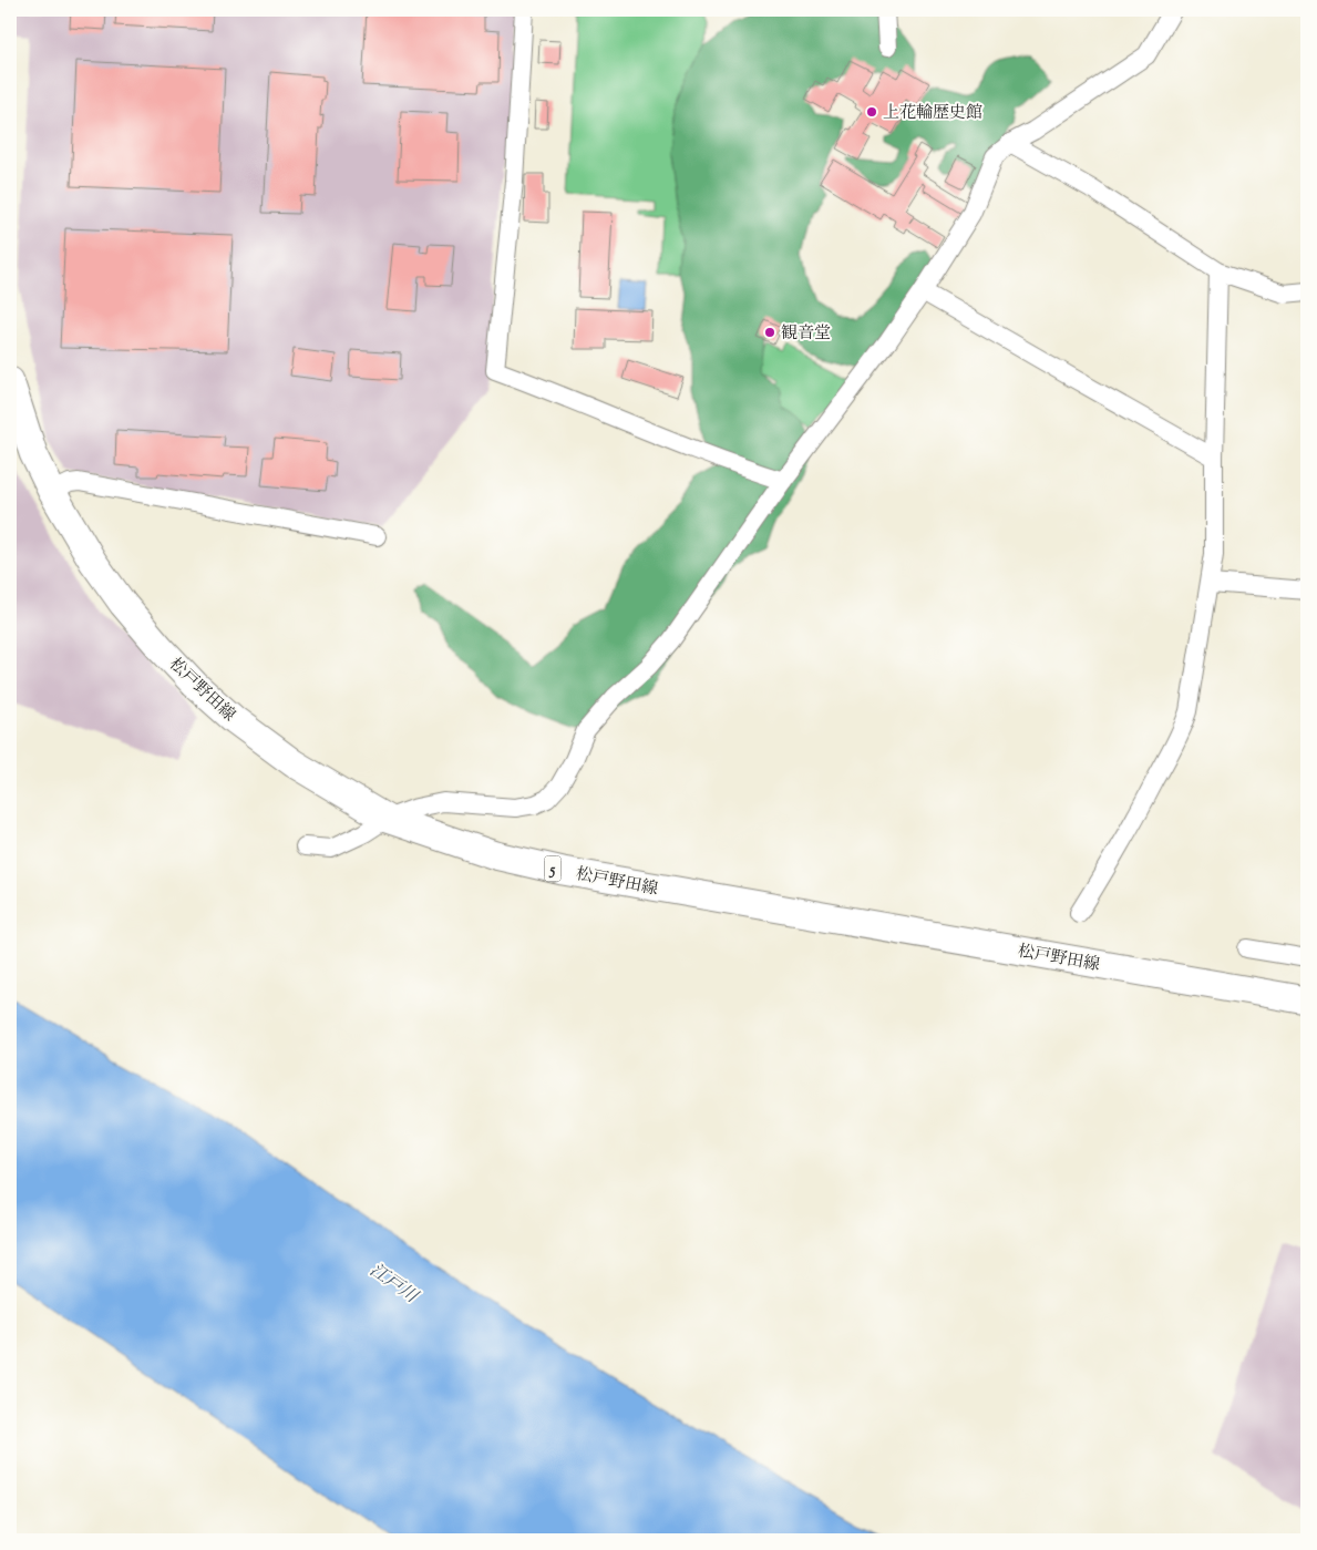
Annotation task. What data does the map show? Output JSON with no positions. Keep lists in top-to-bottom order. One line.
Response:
{"streets":{"main road":["松戸野田線","5"]},"water":["江戸川"],"places":["上花輪歴史館","観音堂"]}
